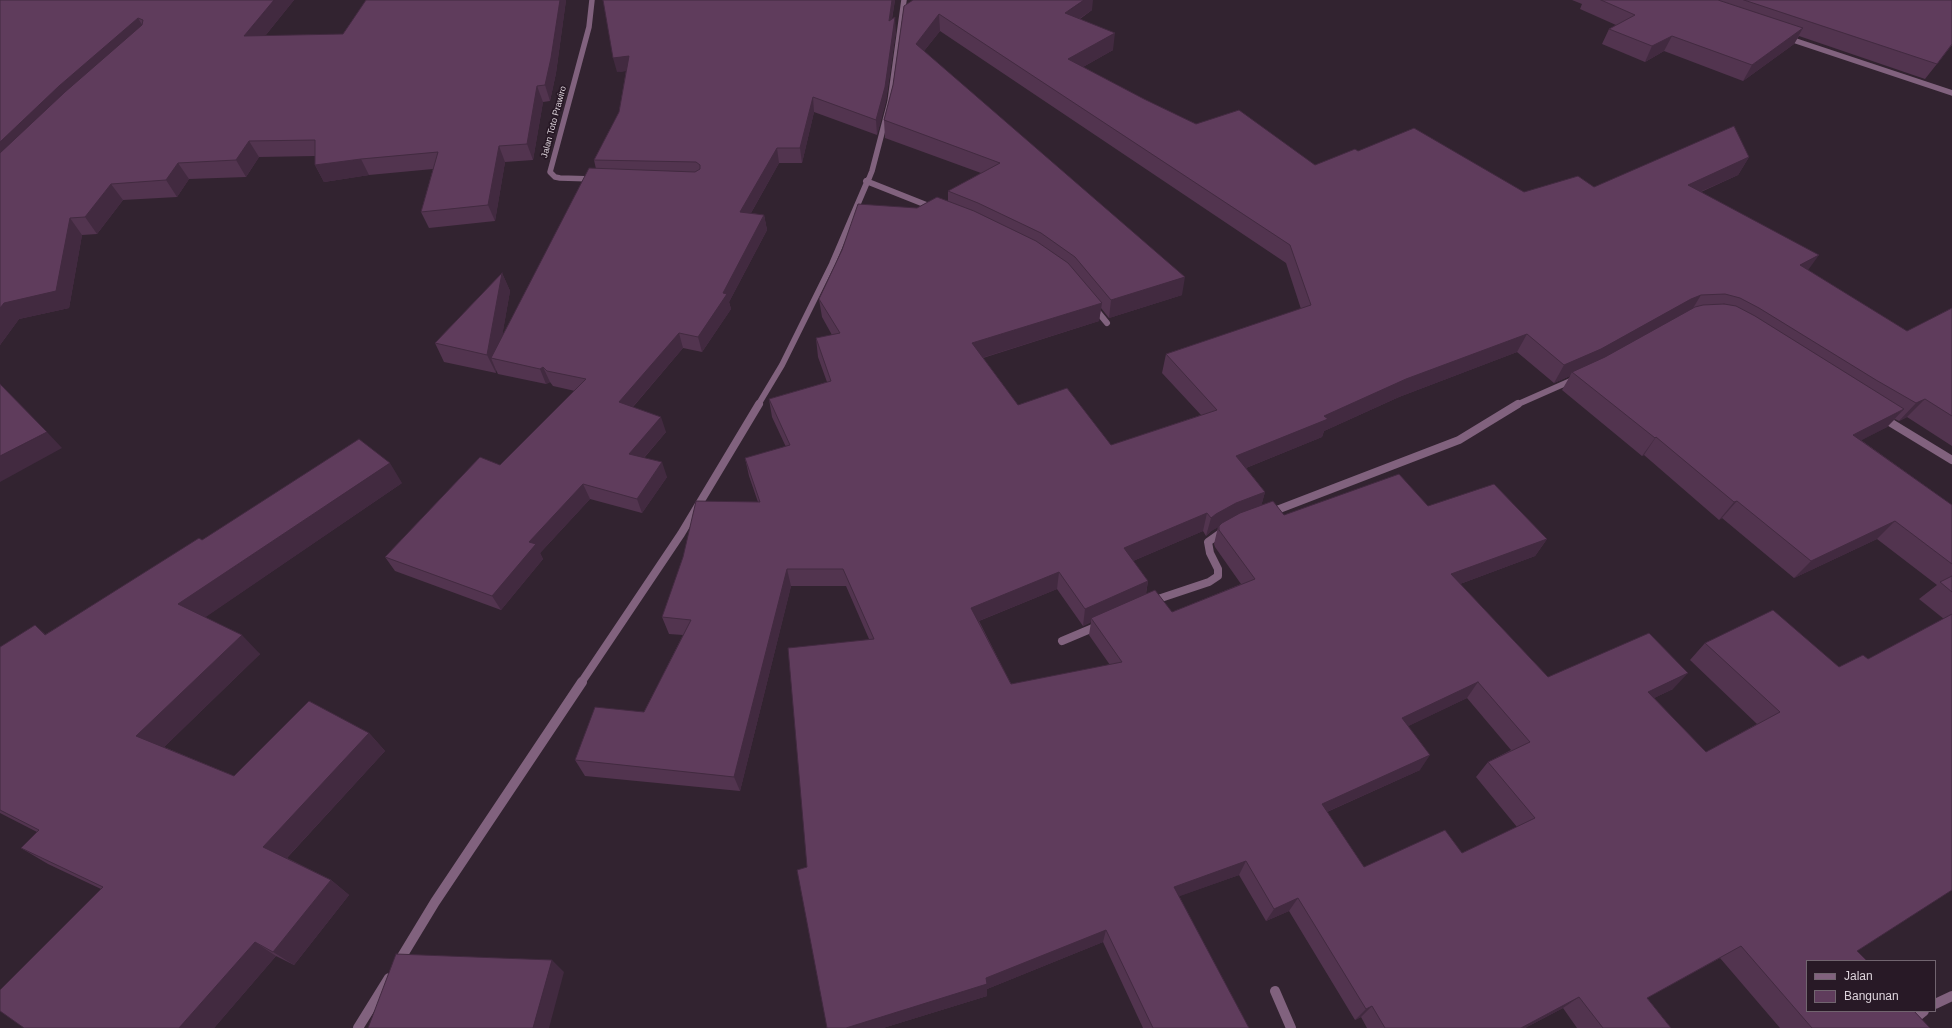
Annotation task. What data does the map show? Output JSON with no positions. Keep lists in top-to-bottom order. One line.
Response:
{"streets":{"street":["Jalan Toto Prawiro"]},"legend":["Jalan","Bangunan"]}
